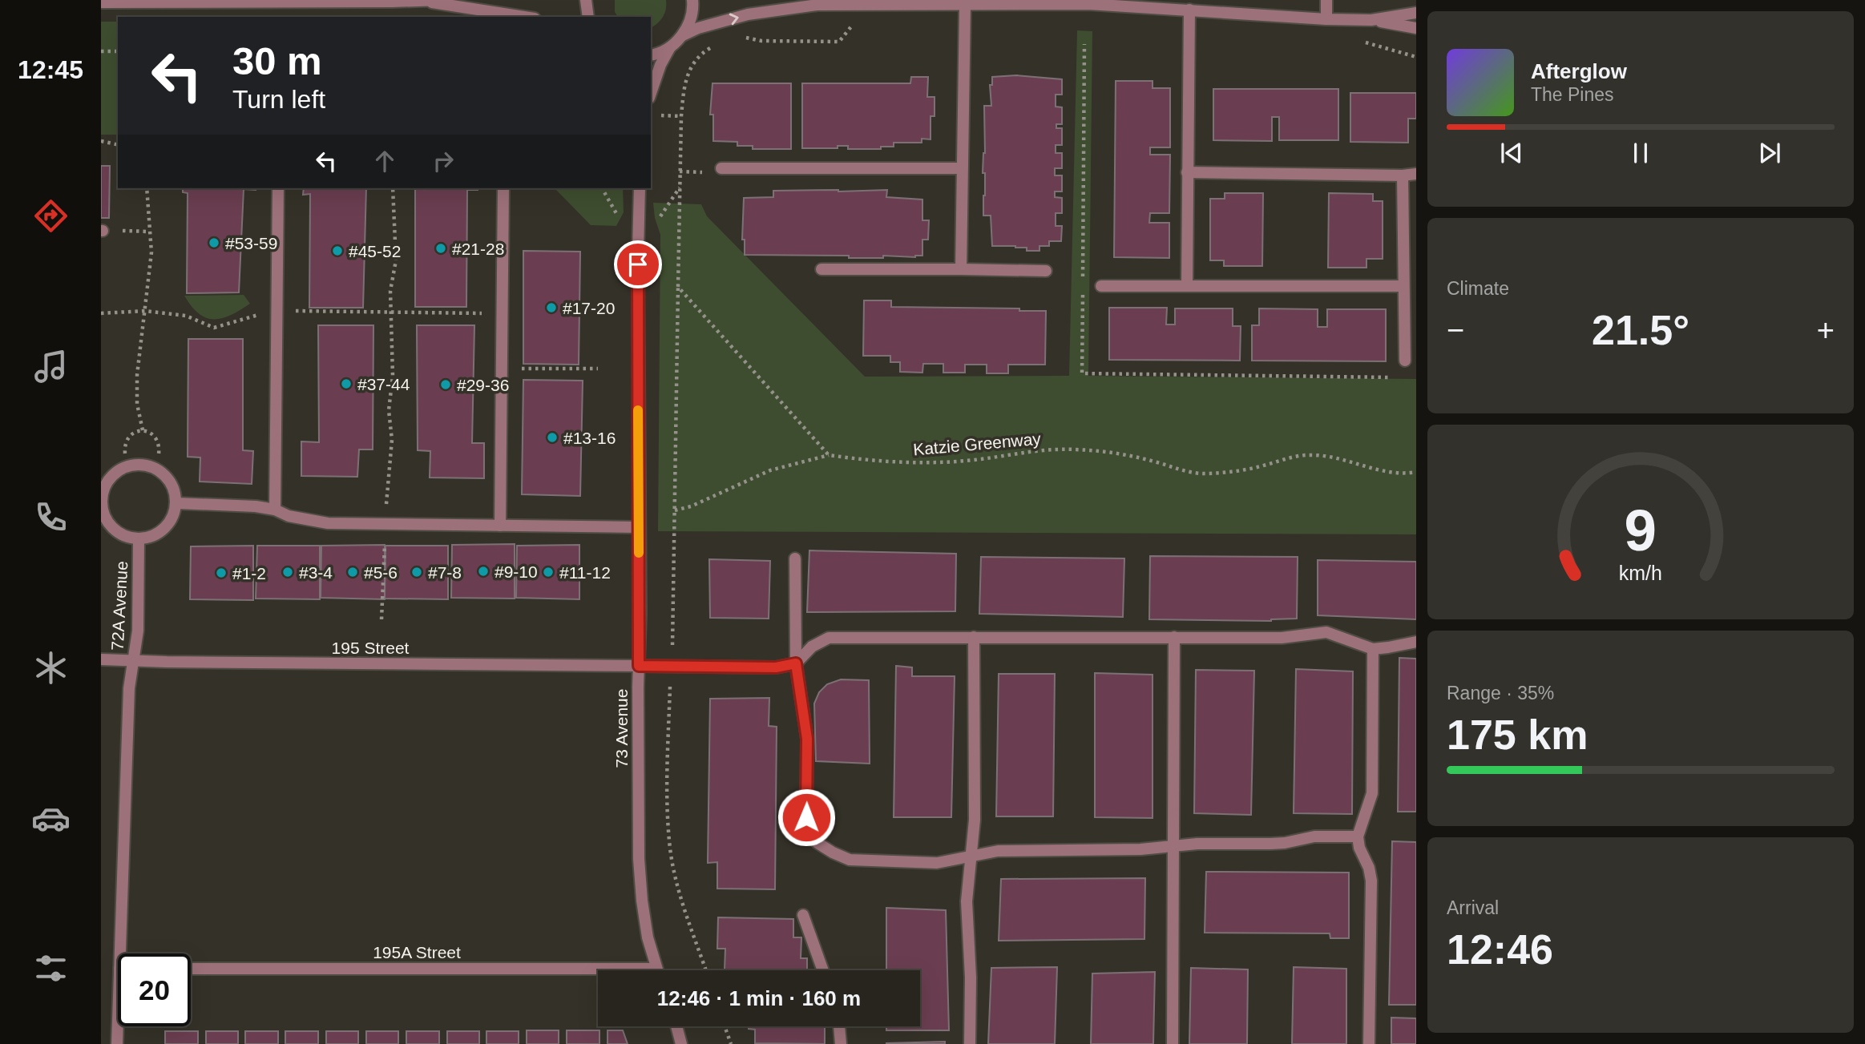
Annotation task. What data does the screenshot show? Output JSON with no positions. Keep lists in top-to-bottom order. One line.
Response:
{"streets":{"street":["72A Avenue","195 Street","73 Avenue","195A Street"],"path":["Katzie Greenway"]},"crossings":[["72A Avenue","195 Street"],["195 Street","73 Avenue"],["73 Avenue","195A Street"]],"places":["#53-59","#21-28","#45-52","#17-20","#37-44","#29-36","#13-16","#9-10","#3-4","#5-6","#7-8","#11-12","#1-2"],"page":{"tabs":"12:45","turn":["30 m","Turn left"],"song":["Afterglow","The Pines"],"tile":["Climate",["Range · 35%","175 km"],["Arrival","12:46"]],"heat":["−","21.5°","+"],"limit":"20","trip":"12:46 · 1 min · 160 m","gauge":["9","km/h"]}}
